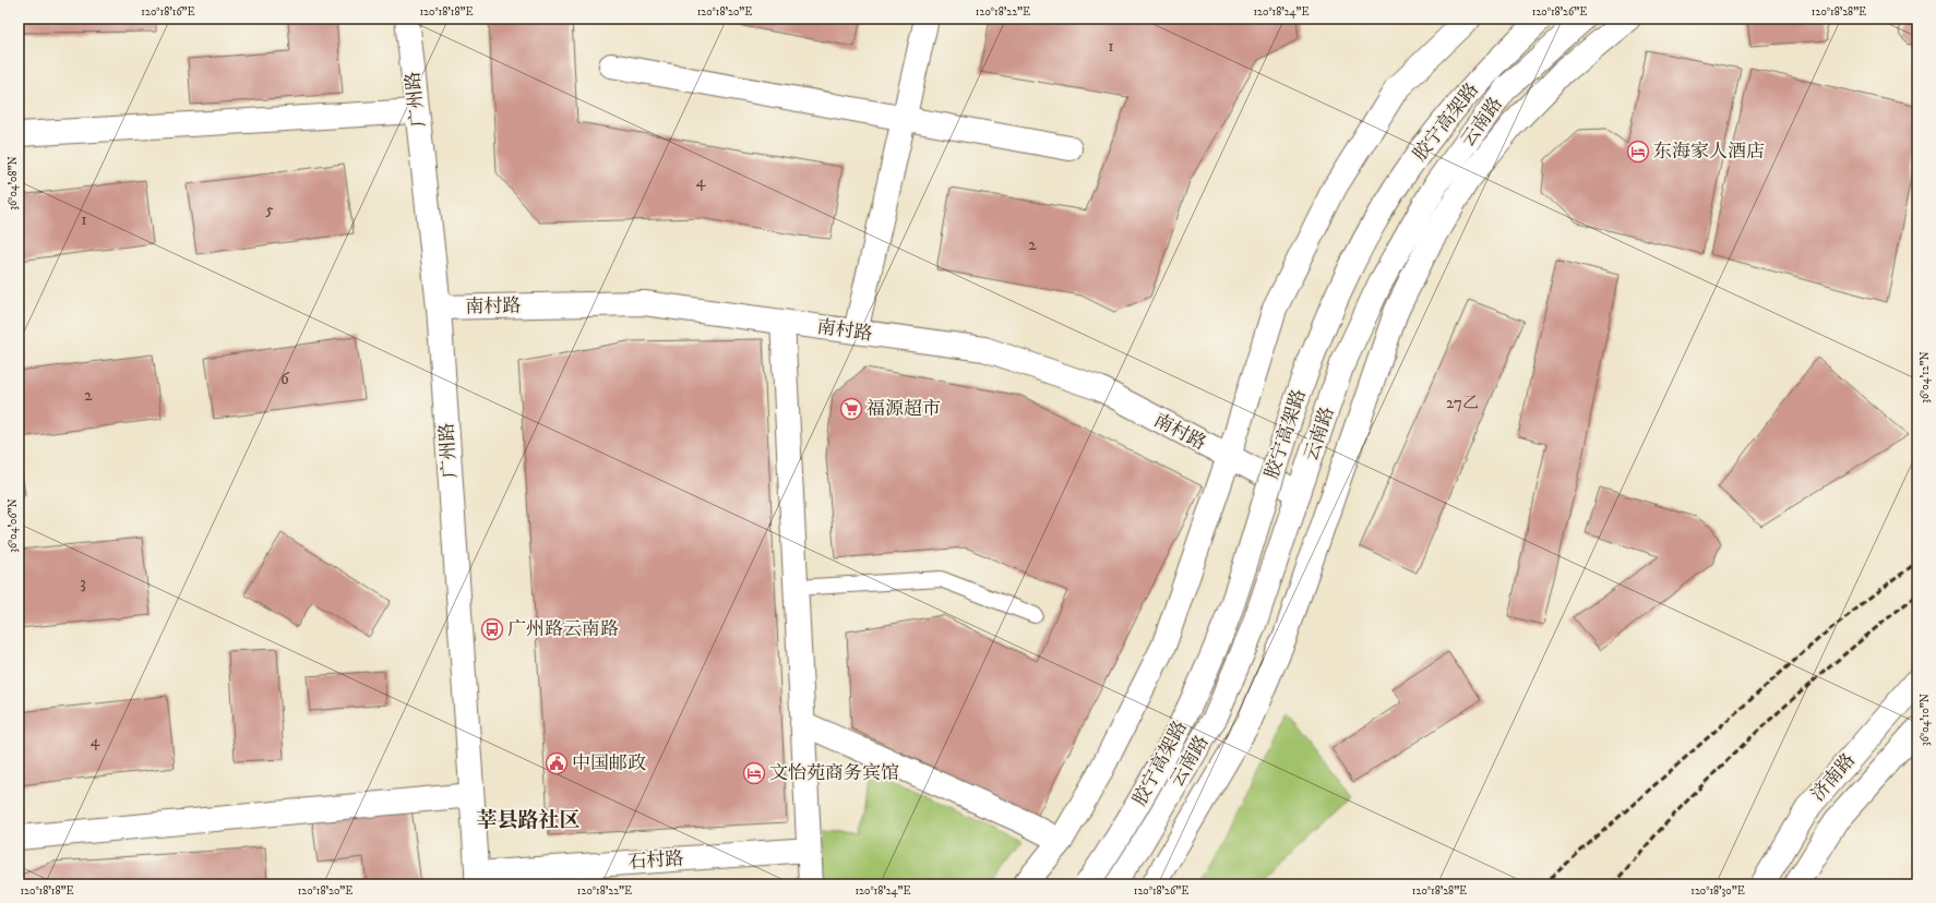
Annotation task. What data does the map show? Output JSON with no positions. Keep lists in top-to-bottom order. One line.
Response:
{"streets":{"main road":["广州路","胶宁高架路","云南路","南村路","济南路","石村路"]},"crossings":[["广州路","南村路"],["广州路","石村路"],["云南路","南村路"]],"districts":["莘县路社区"],"places":{"hotel":["东海家人酒店","文怡苑商务宾馆"],"supermarket":["福源超市"],"bus stop":["广州路云南路"],"public building":["中国邮政"]},"house_numbers":["1","4","5","1","2","6","2","27乙","3","4"],"coordinates":["120°18'16\"E","120°18'18\"E","120°18'20\"E","120°18'22\"E","120°18'24\"E","120°18'26\"E","120°18'28\"E","36°04'08\"N","36°04'12\"N","36°04'06\"N","36°04'10\"N","120°18'30\"E"]}
